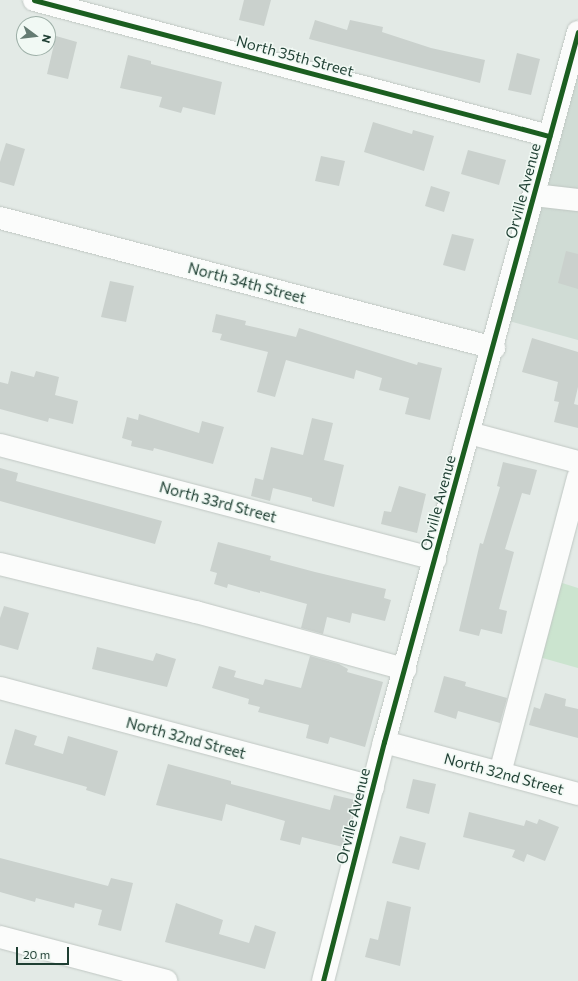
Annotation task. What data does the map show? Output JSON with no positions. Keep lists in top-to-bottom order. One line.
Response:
{"streets":{"street":["North 35th Street","Orville Avenue","North 34th Street","North 33rd Street","North 32nd Street"]},"crossings":[["North 35th Street","Orville Avenue"],["Orville Avenue","North 34th Street"],["Orville Avenue","North 33rd Street"],["Orville Avenue","North 32nd Street"]],"scale_bar":"20 m","north":"right"}
